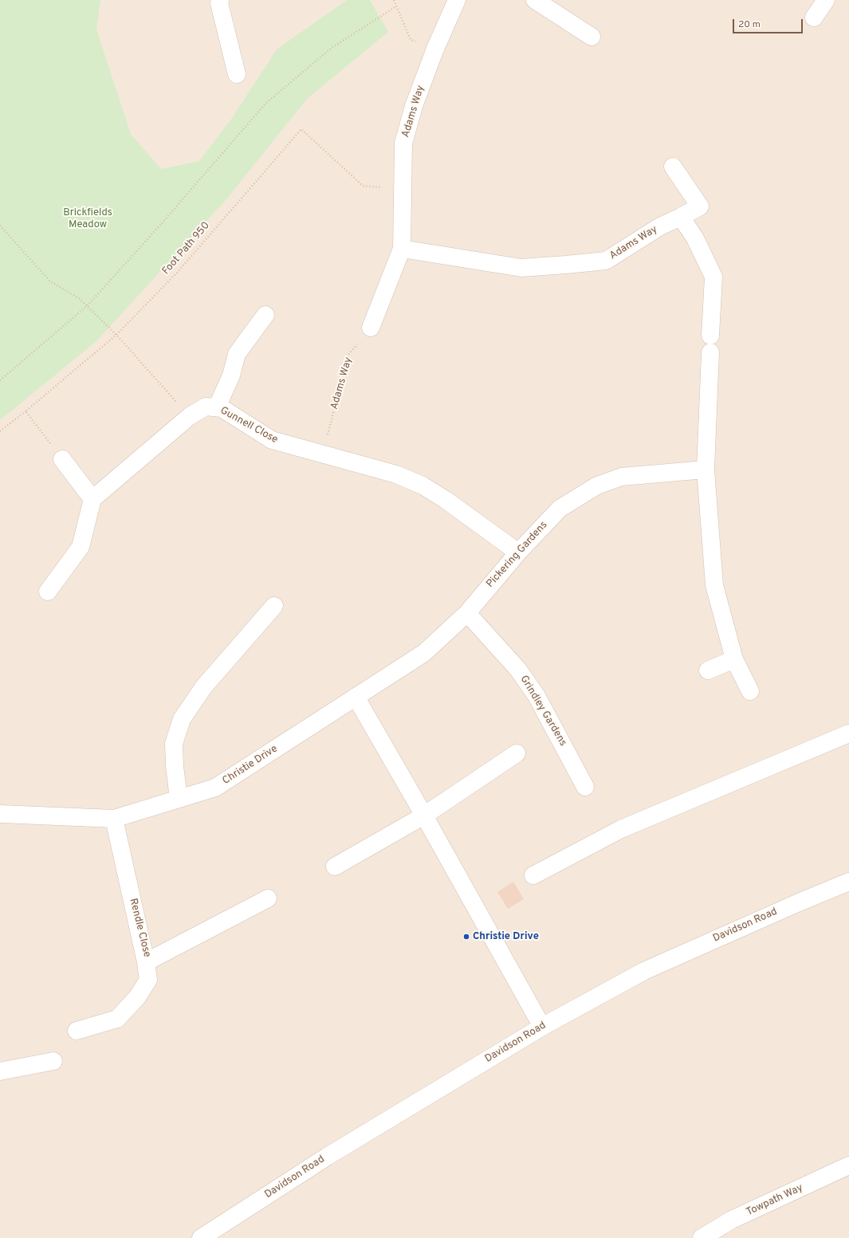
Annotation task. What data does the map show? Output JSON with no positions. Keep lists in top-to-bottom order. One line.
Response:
{"streets":{"street":["Adams Way","Gunnell Close","Pickering Gardens","Grindley Gardens","Christie Drive","Davidson Road","Rendle Close","Towpath Way"],"path":["Foot Path 950"]},"crossings":[["Adams Way","Foot Path 950"],["Adams Way","Gunnell Close"],["Gunnell Close","Pickering Gardens"],["Pickering Gardens","Grindley Gardens"],["Pickering Gardens","Christie Drive"],["Christie Drive","Rendle Close"]],"parks":["Brickfields Meadow"],"places":["Christie Drive"],"scale_bar":"20 m"}
